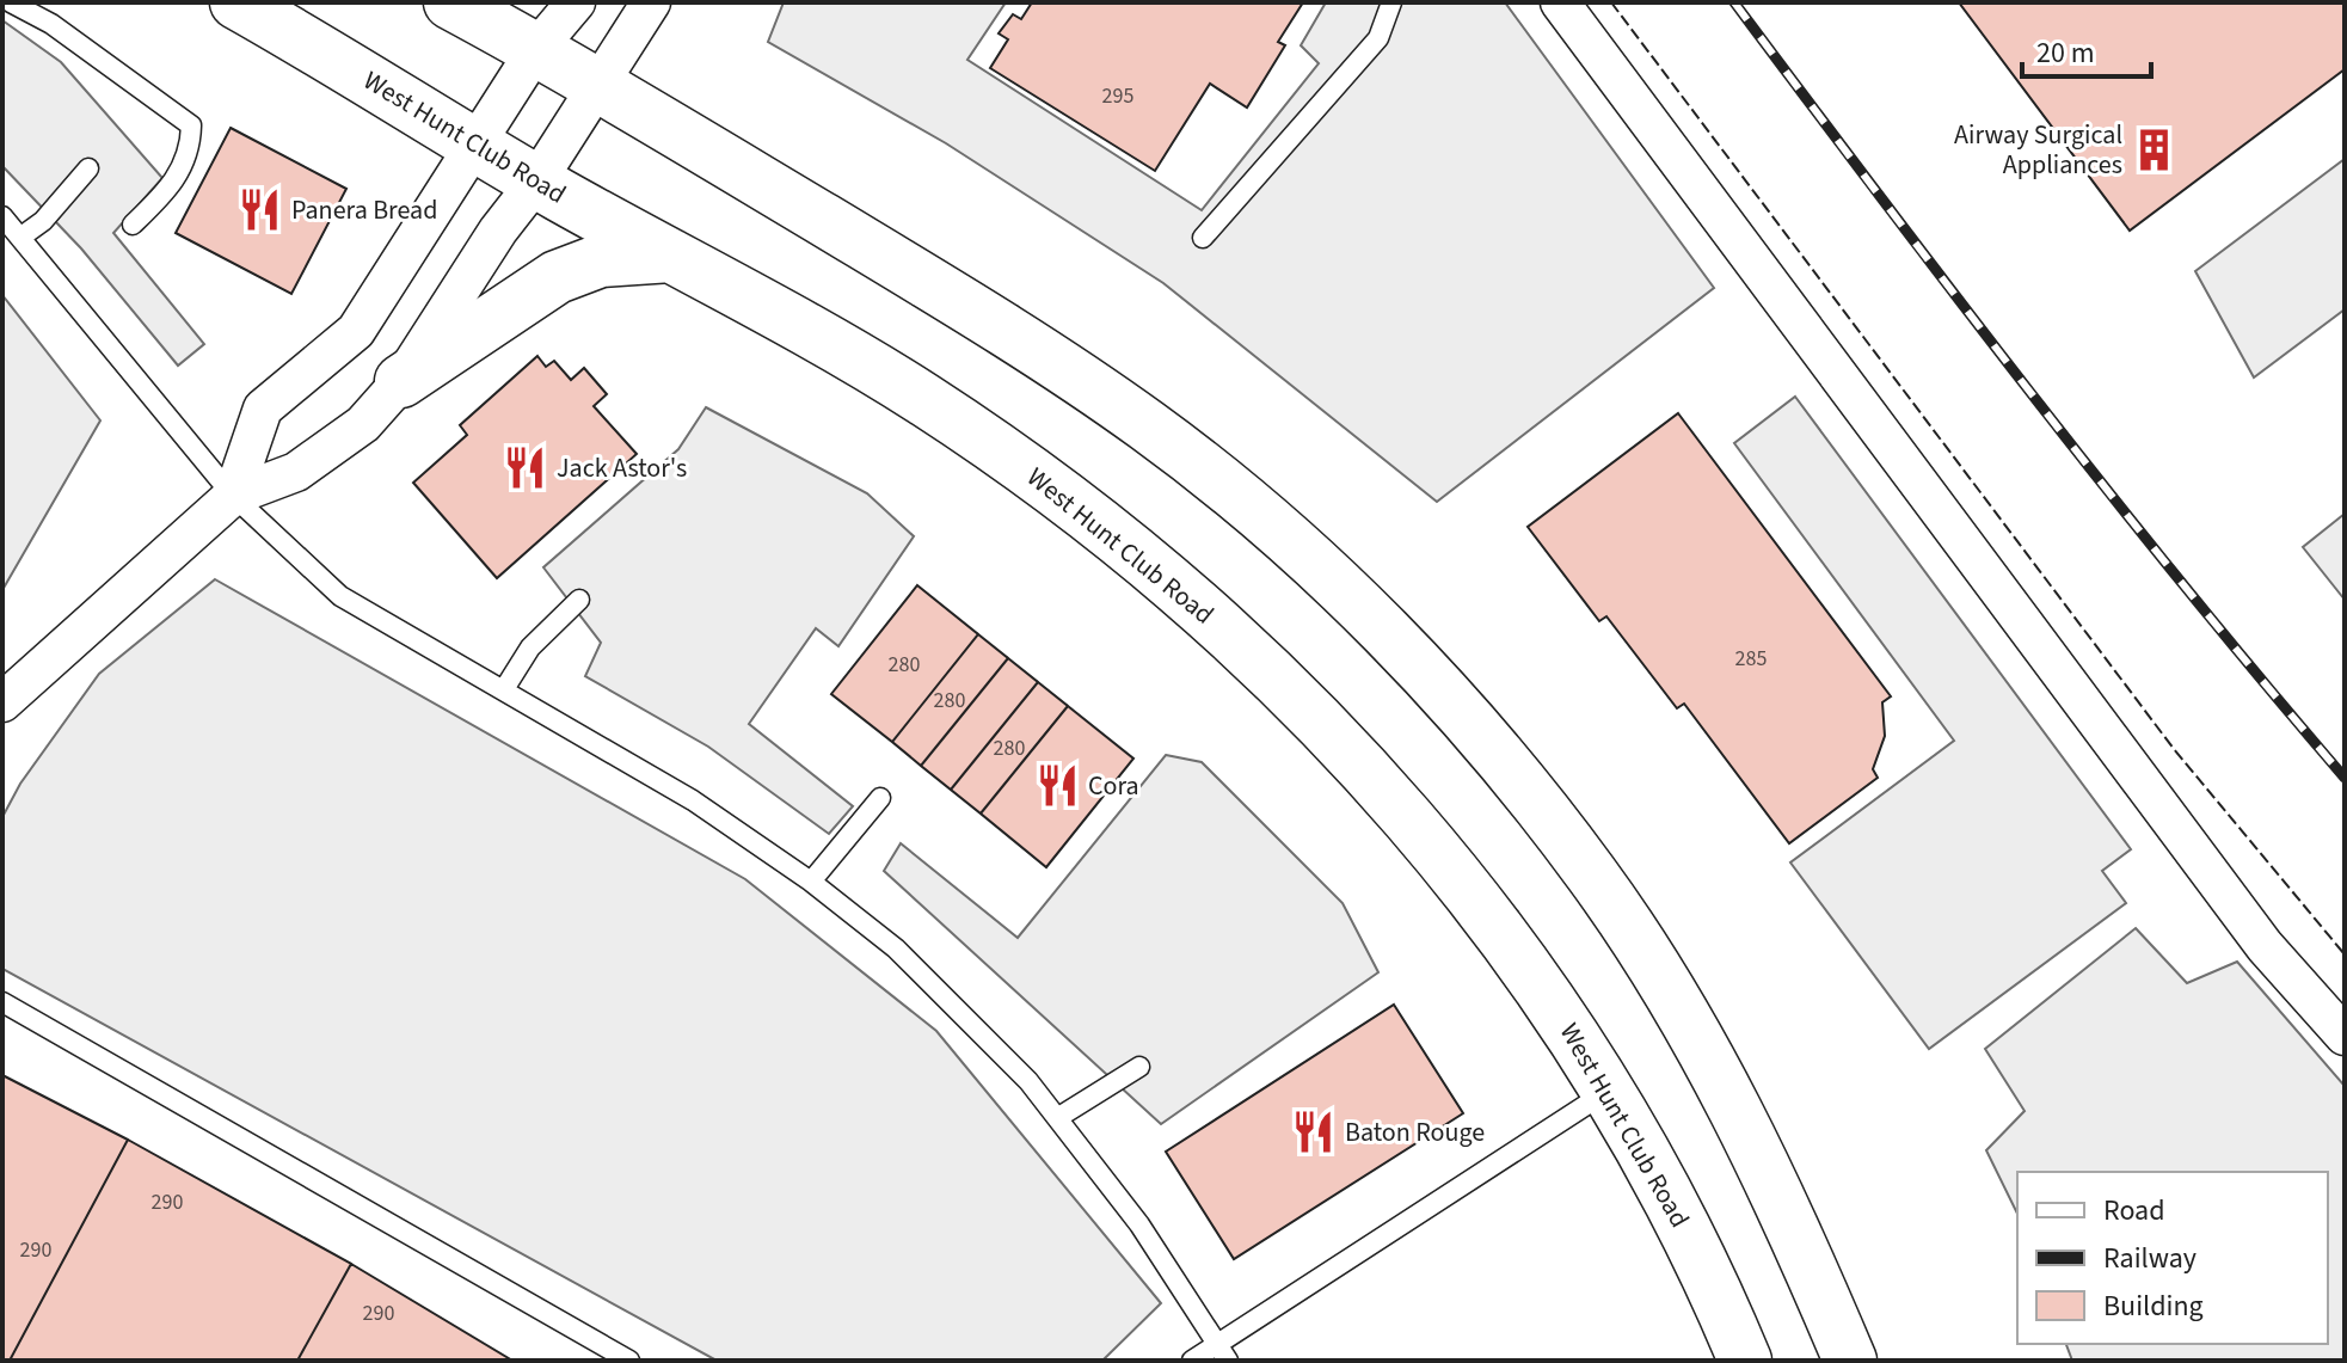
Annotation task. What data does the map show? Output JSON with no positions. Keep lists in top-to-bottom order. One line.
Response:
{"streets":{"main road":["West Hunt Club Road"]},"places":{"building":["Airway Surgical Appliances"],"restaurant":["Panera Bread","Jack Astor's","Cora","Baton Rouge"]},"house_numbers":["295","285","280","280","280","290","290","290"],"legend":["Road","Railway","Building"],"scale_bar":"20 m"}
